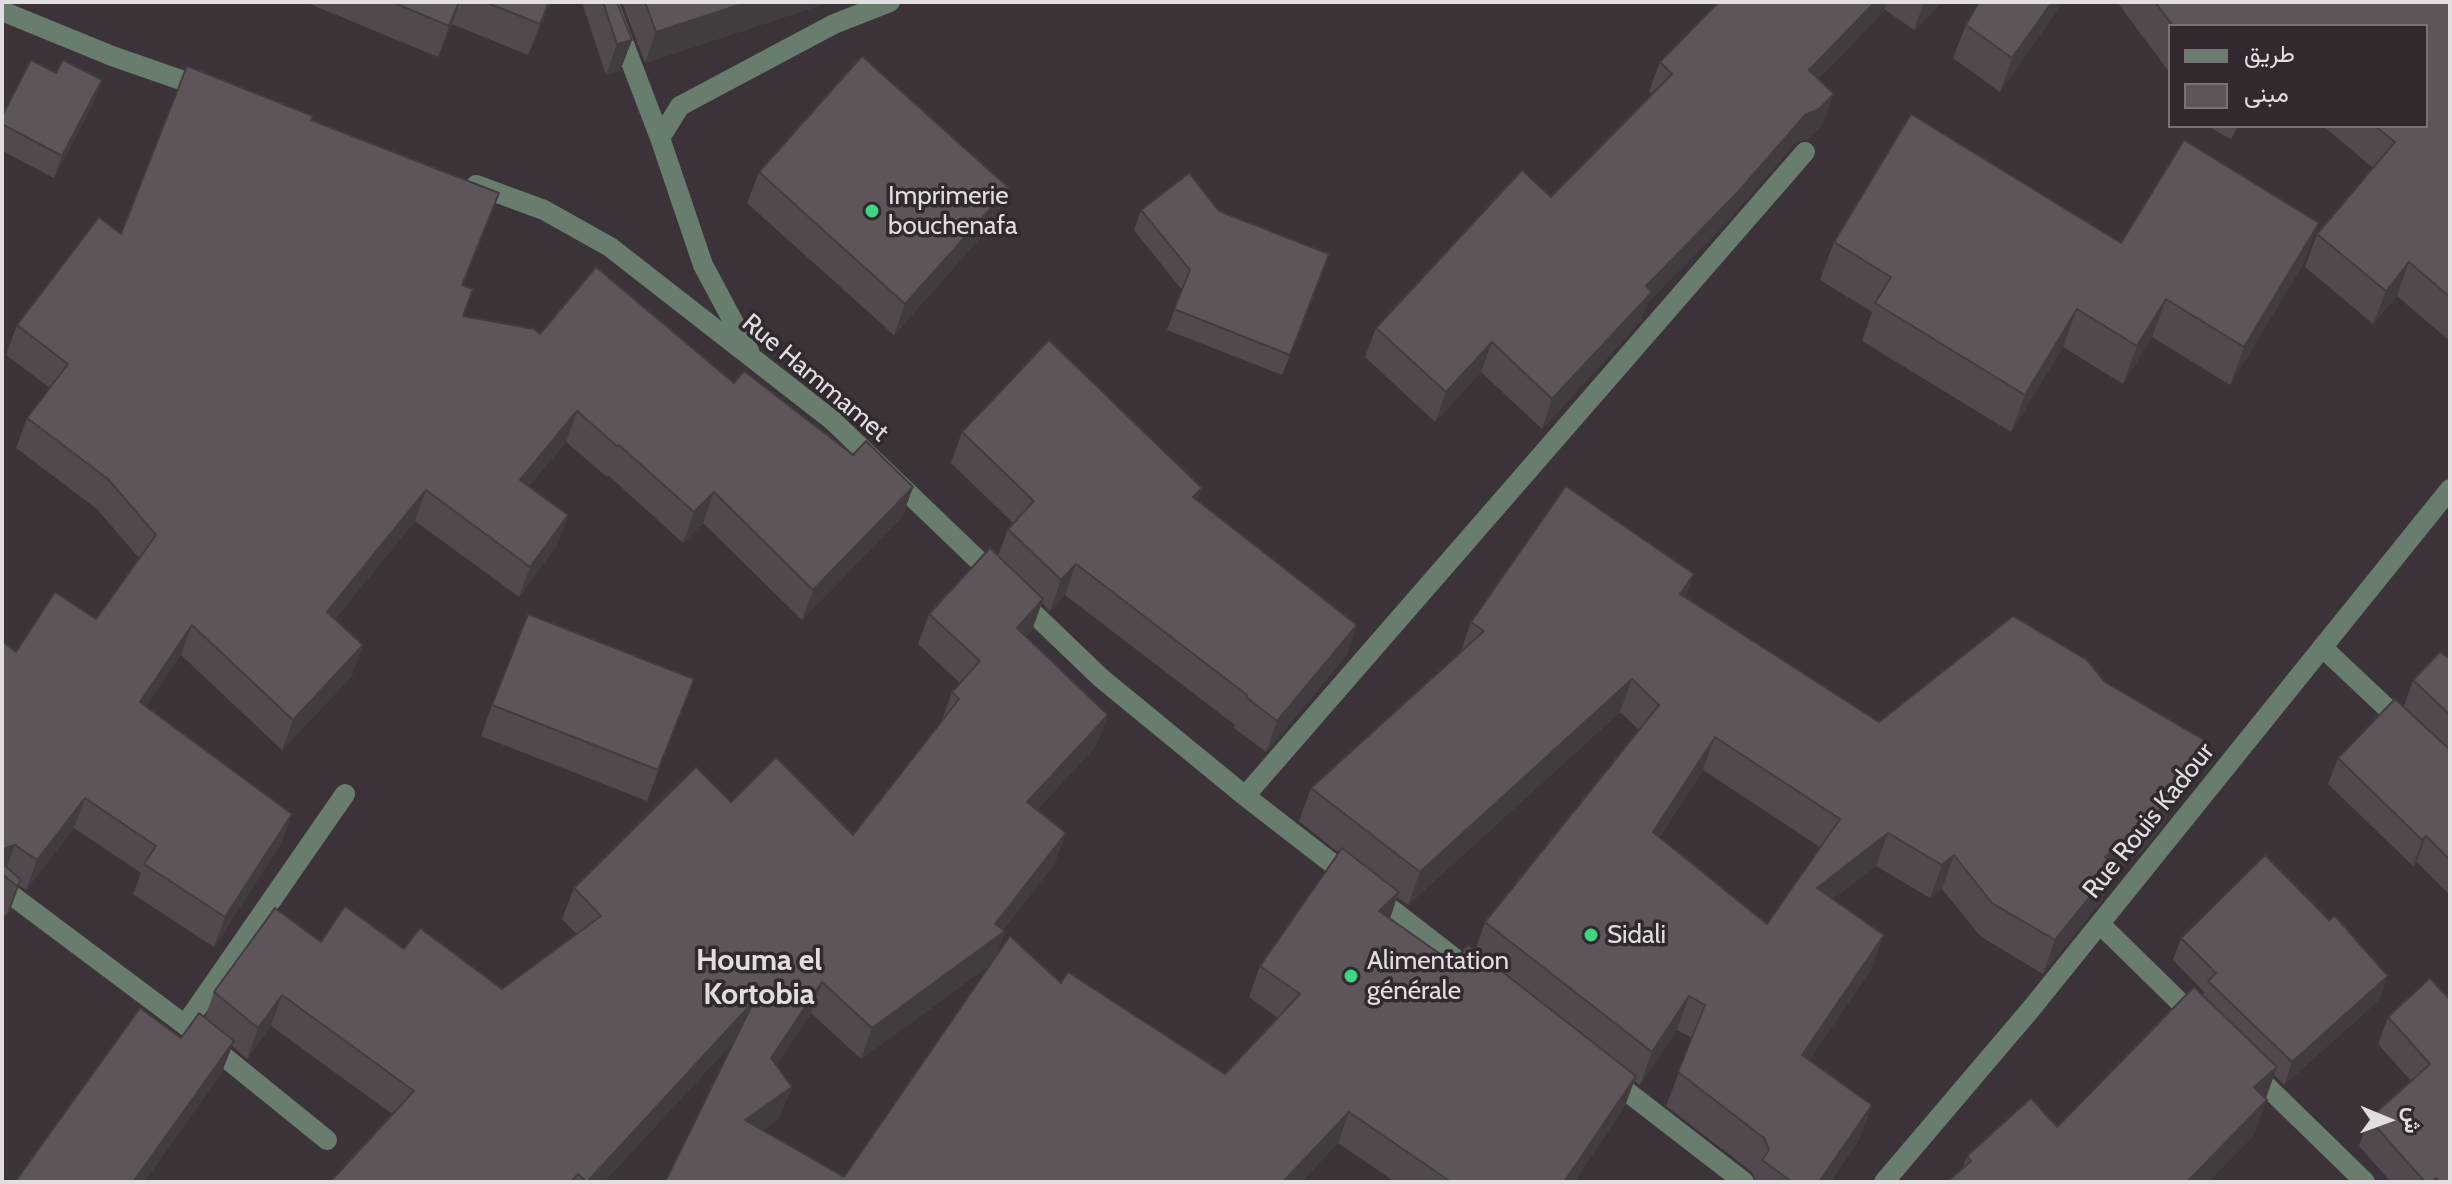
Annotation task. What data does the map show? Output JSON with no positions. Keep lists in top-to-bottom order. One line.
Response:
{"streets":{"street":["Rue Hammamet","Rue Rouis Kadour"]},"districts":["Houma el Kortobia"],"places":["Imprimerie bouchenafa","Sidali","Alimentation générale"],"legend":["طريق","مبنى"],"north":"right"}
